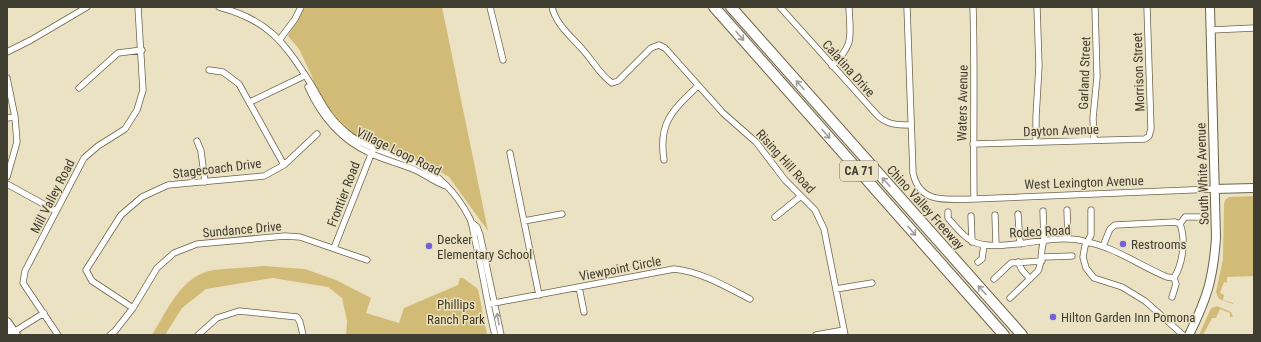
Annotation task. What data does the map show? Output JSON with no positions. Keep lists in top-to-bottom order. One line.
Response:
{"streets":{"highway":["CA 71","Chino Valley Freeway"],"street":["Calatina Drive","Morrison Street","Garland Street","Waters Avenue","Dayton Avenue","Village Loop Road","Rising Hill Road","Stagecoach Drive","South White Avenue","West Lexington Avenue","Frontier Road","Mill Valley Road","Sundance Drive","Rodeo Road","Viewpoint Circle"]},"crossings":[["Calatina Drive","West Lexington Avenue"],["Morrison Street","Dayton Avenue"],["Garland Street","Dayton Avenue"],["Waters Avenue","Dayton Avenue"],["Waters Avenue","West Lexington Avenue"],["Village Loop Road","Frontier Road"],["Village Loop Road","Viewpoint Circle"],["Stagecoach Drive","Sundance Drive"],["South White Avenue","West Lexington Avenue"],["Frontier Road","Sundance Drive"]],"parks":["Phillips Ranch Park"],"places":["Restrooms","Decker Elementary School","Hilton Garden Inn Pomona"]}
